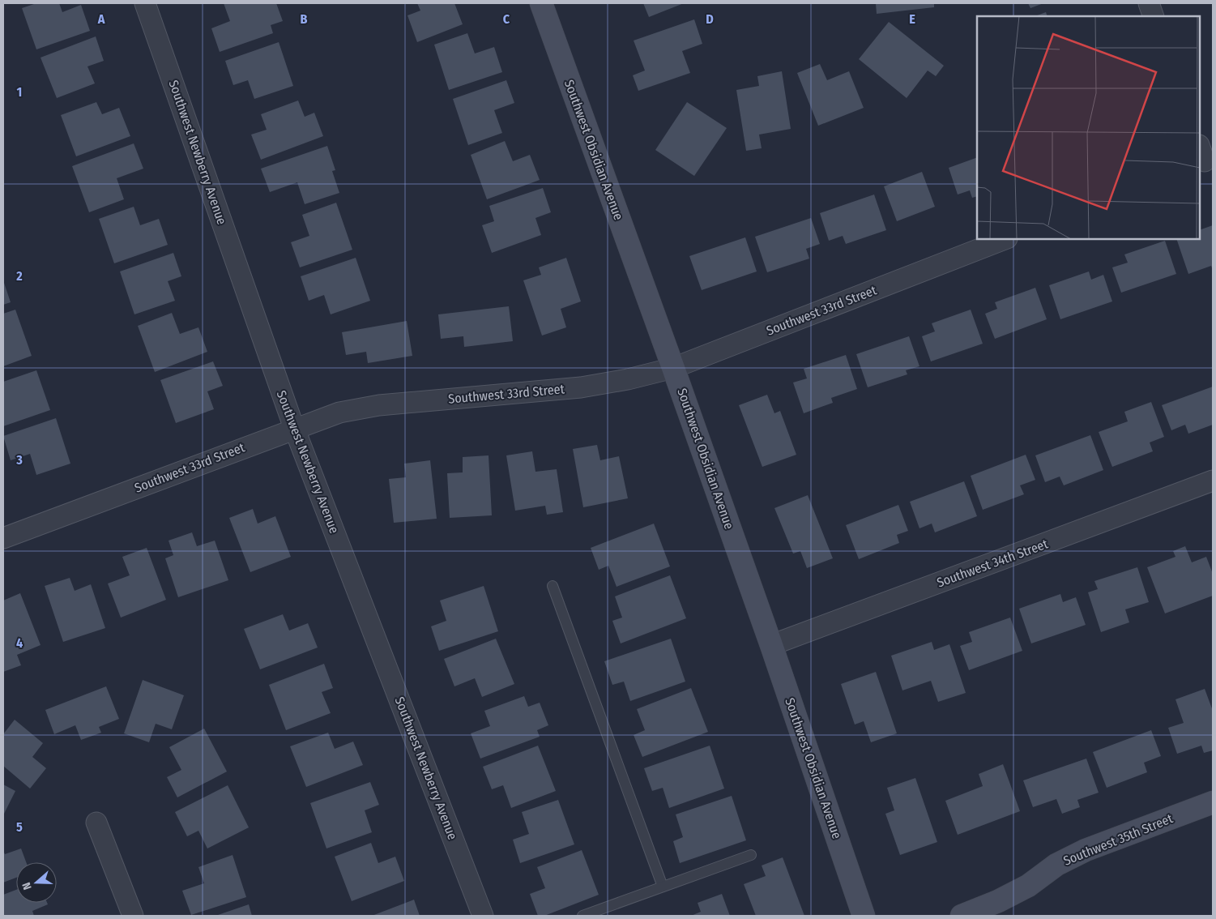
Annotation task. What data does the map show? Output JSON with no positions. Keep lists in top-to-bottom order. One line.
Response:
{"streets":{"street":["Southwest Obsidian Avenue","Southwest Newberry Avenue","Southwest 33rd Street","Southwest 34th Street","Southwest 35th Street"]},"crossings":[["Southwest Obsidian Avenue","Southwest 33rd Street"],["Southwest Obsidian Avenue","Southwest 34th Street"],["Southwest Newberry Avenue","Southwest 33rd Street"]],"north":"left","grid":{"columns":["A","B","C","D","E"],"rows":["1","2","3","4","5"]}}
